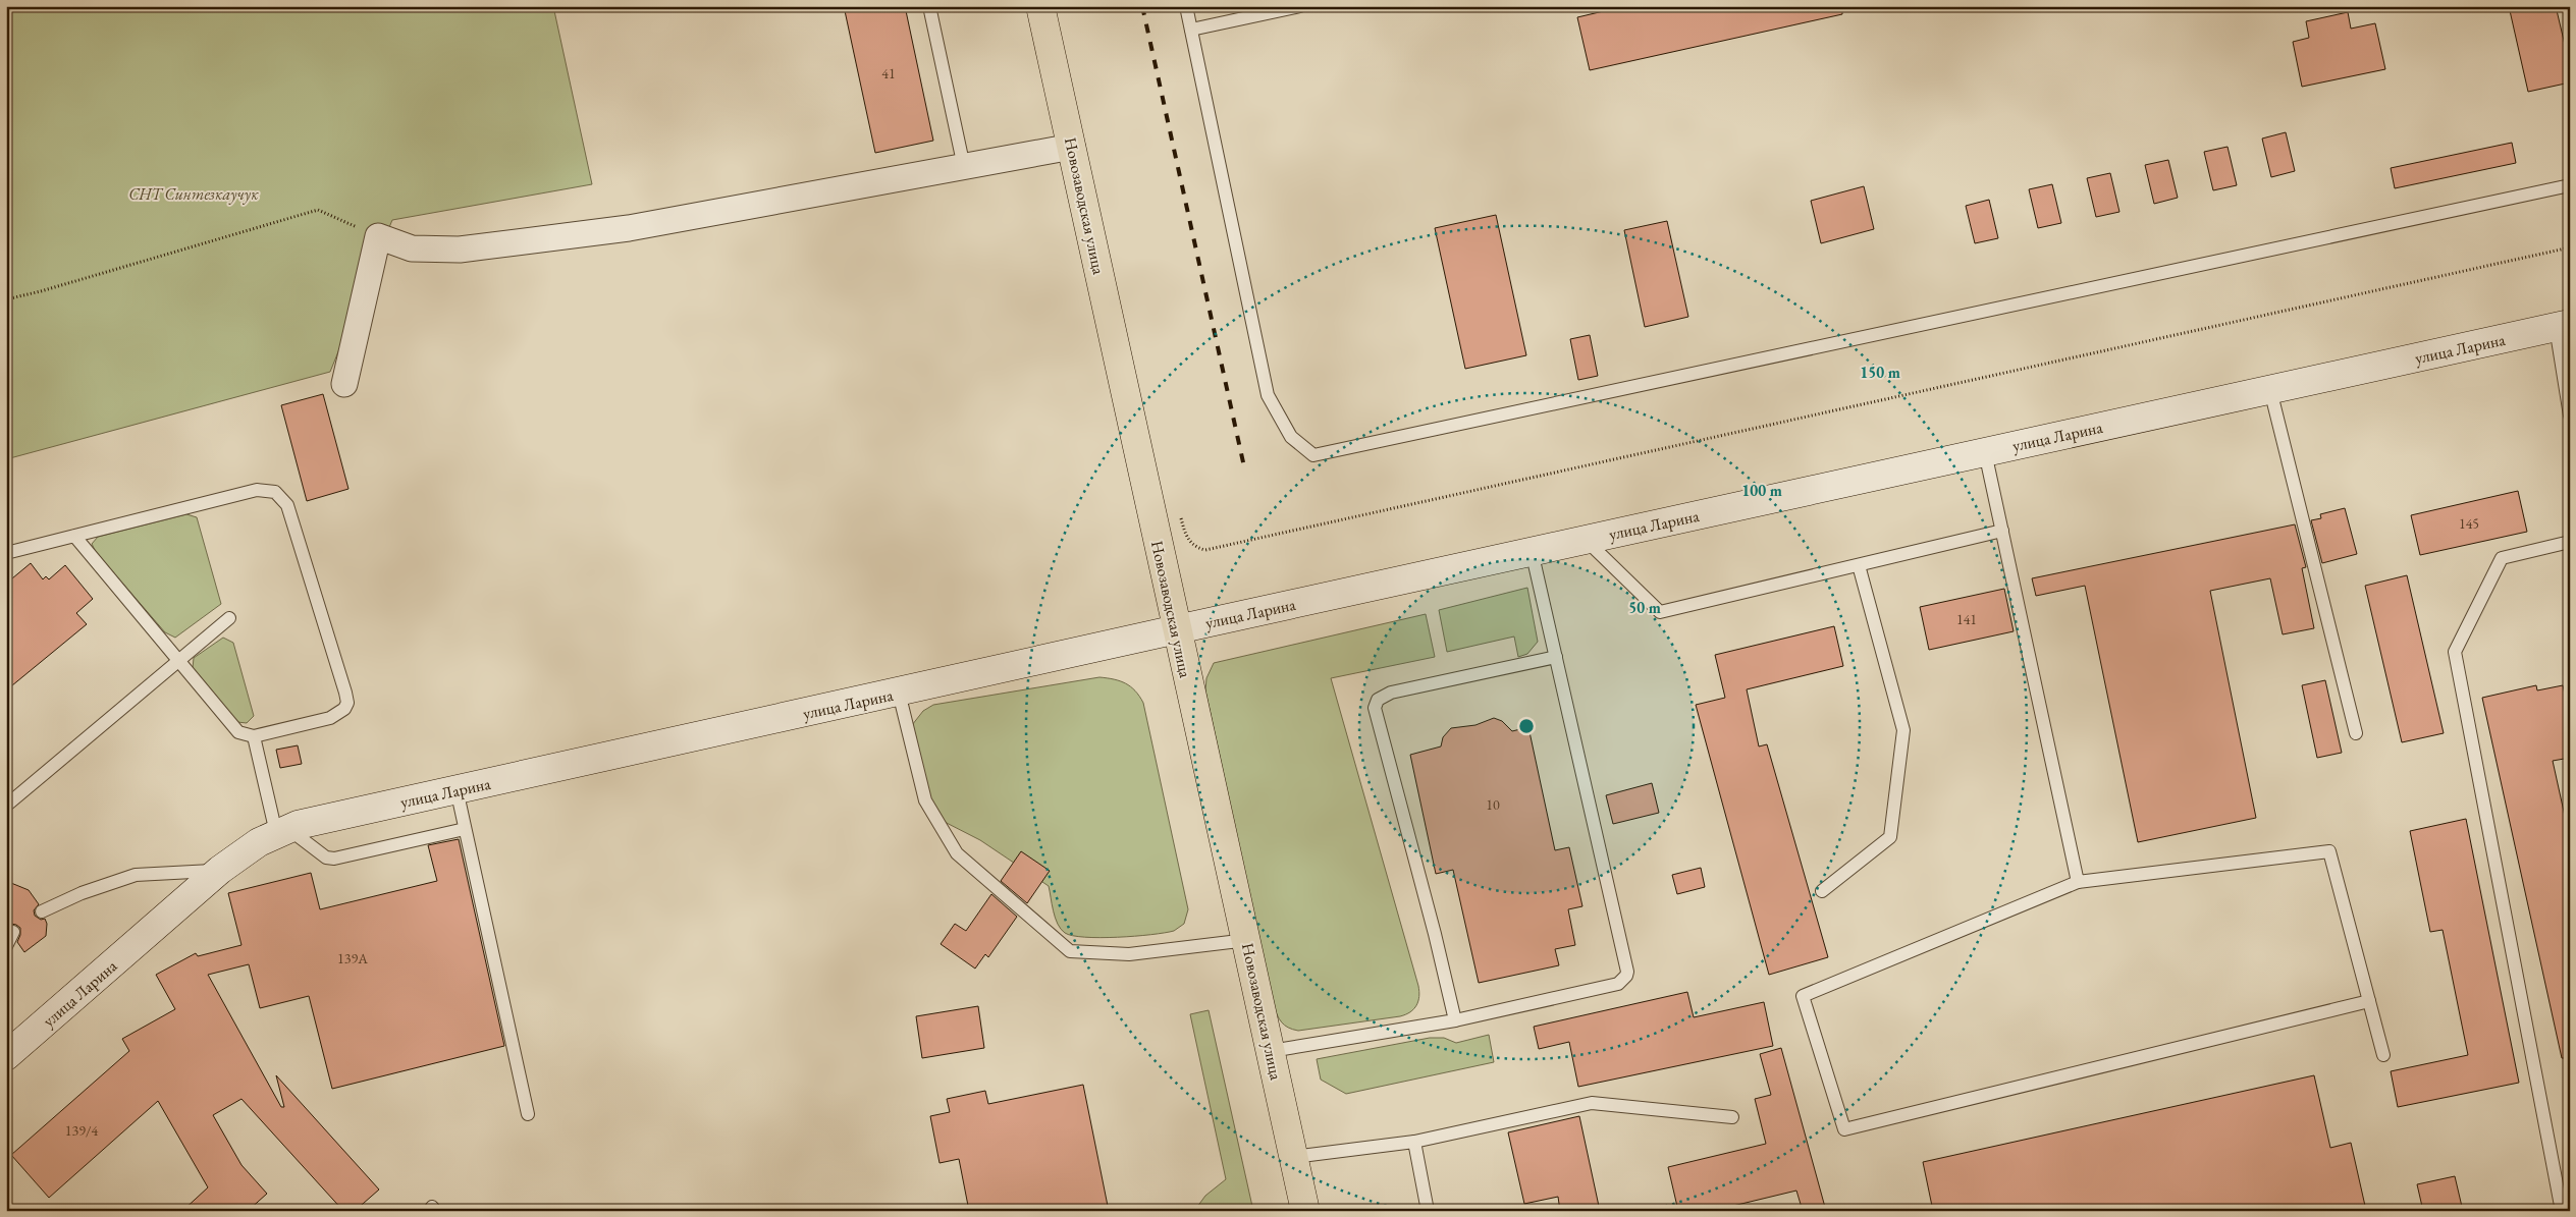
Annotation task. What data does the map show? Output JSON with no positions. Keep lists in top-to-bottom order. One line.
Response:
{"streets":{"main road":["Новозаводская улица"],"street":["улица Ларина"]},"crossings":[["Новозаводская улица","улица Ларина"]],"parks":["СНТ Синтезкаучук"],"house_numbers":["41","145","141","10","139А","139/4"],"rings":["150 m","100 m","50 m"]}
